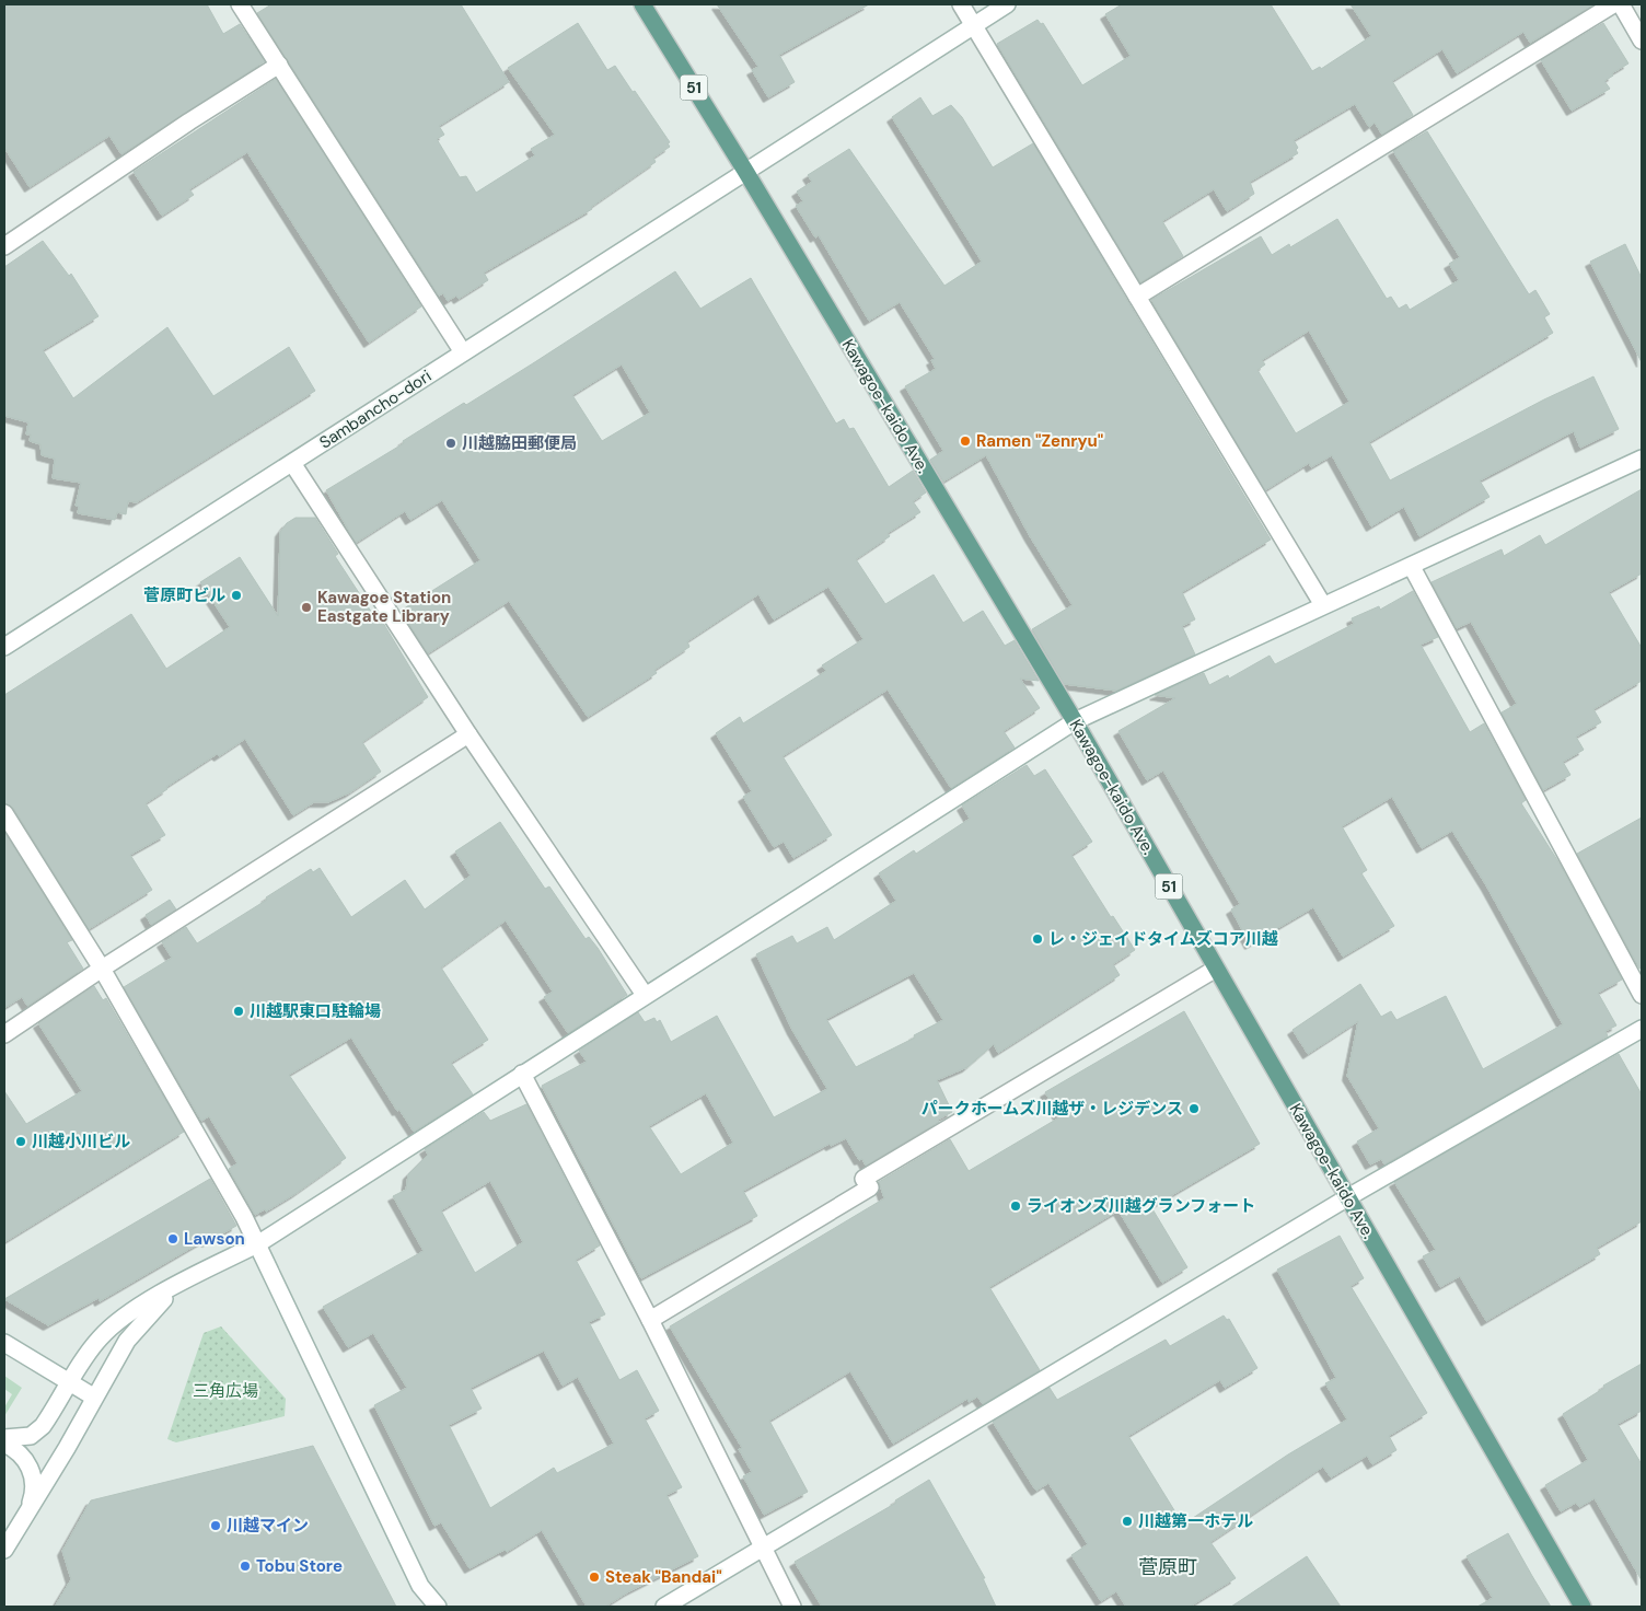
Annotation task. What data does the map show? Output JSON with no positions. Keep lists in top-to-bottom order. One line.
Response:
{"streets":{"main road":["51","Kawagoe-kaido Ave."],"street":["Sambancho-dori"]},"crossings":[["Kawagoe-kaido Ave.","Sambancho-dori"]],"districts":["菅原町"],"parks":["三角広場"],"places":["Ramen \"Zenryu\"","川越脇田郵便局","菅原町ビル","Kawagoe Station Eastgate Library","レ・ジェイドタイムズコア川越","川越駅東口駐輪場","パークホームズ川越ザ・レジデンス","川越小川ビル","ライオンズ川越グランフォート","Lawson","川越第一ホテル","川越マイン","Tobu Store","Steak \"Bandai\""]}
